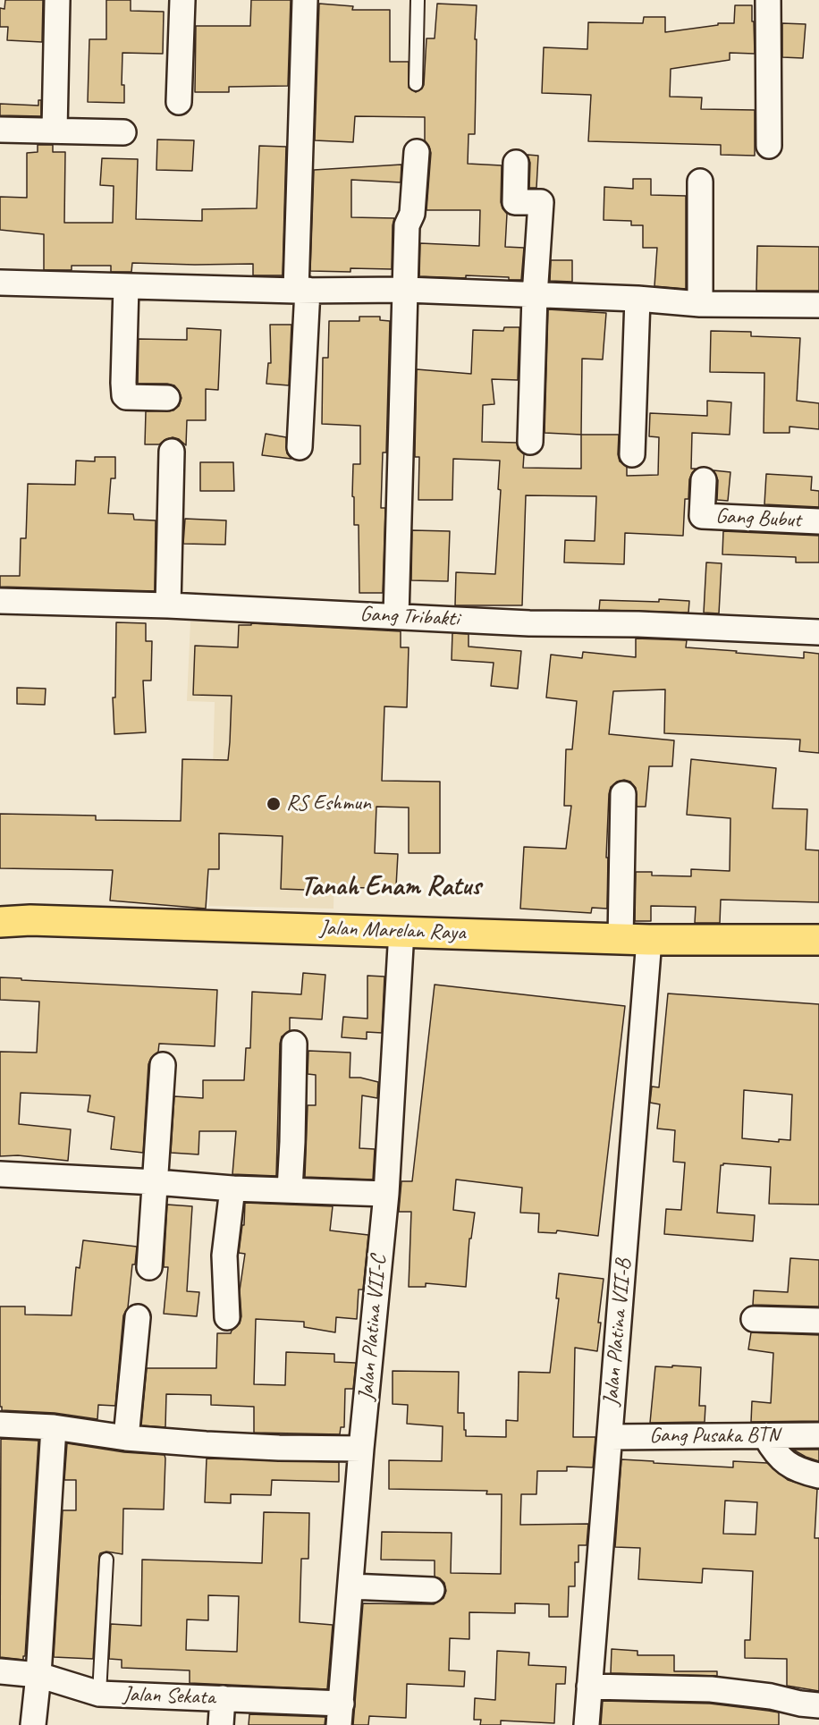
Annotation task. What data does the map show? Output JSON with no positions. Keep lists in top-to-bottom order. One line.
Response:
{"streets":{"main road":["Jalan Marelan Raya"],"street":["Gang Bubut","Gang Tribakti","Jalan Platina VII-C","Jalan Platina VII-B","Gang Pusaka BTN","Jalan Sekata"]},"crossings":[["Jalan Marelan Raya","Jalan Platina VII-C"],["Jalan Marelan Raya","Jalan Platina VII-B"],["Jalan Platina VII-C","Jalan Sekata"],["Jalan Platina VII-B","Gang Pusaka BTN"]],"districts":["Tanah Enam Ratus"],"places":["RS Eshmun"]}
